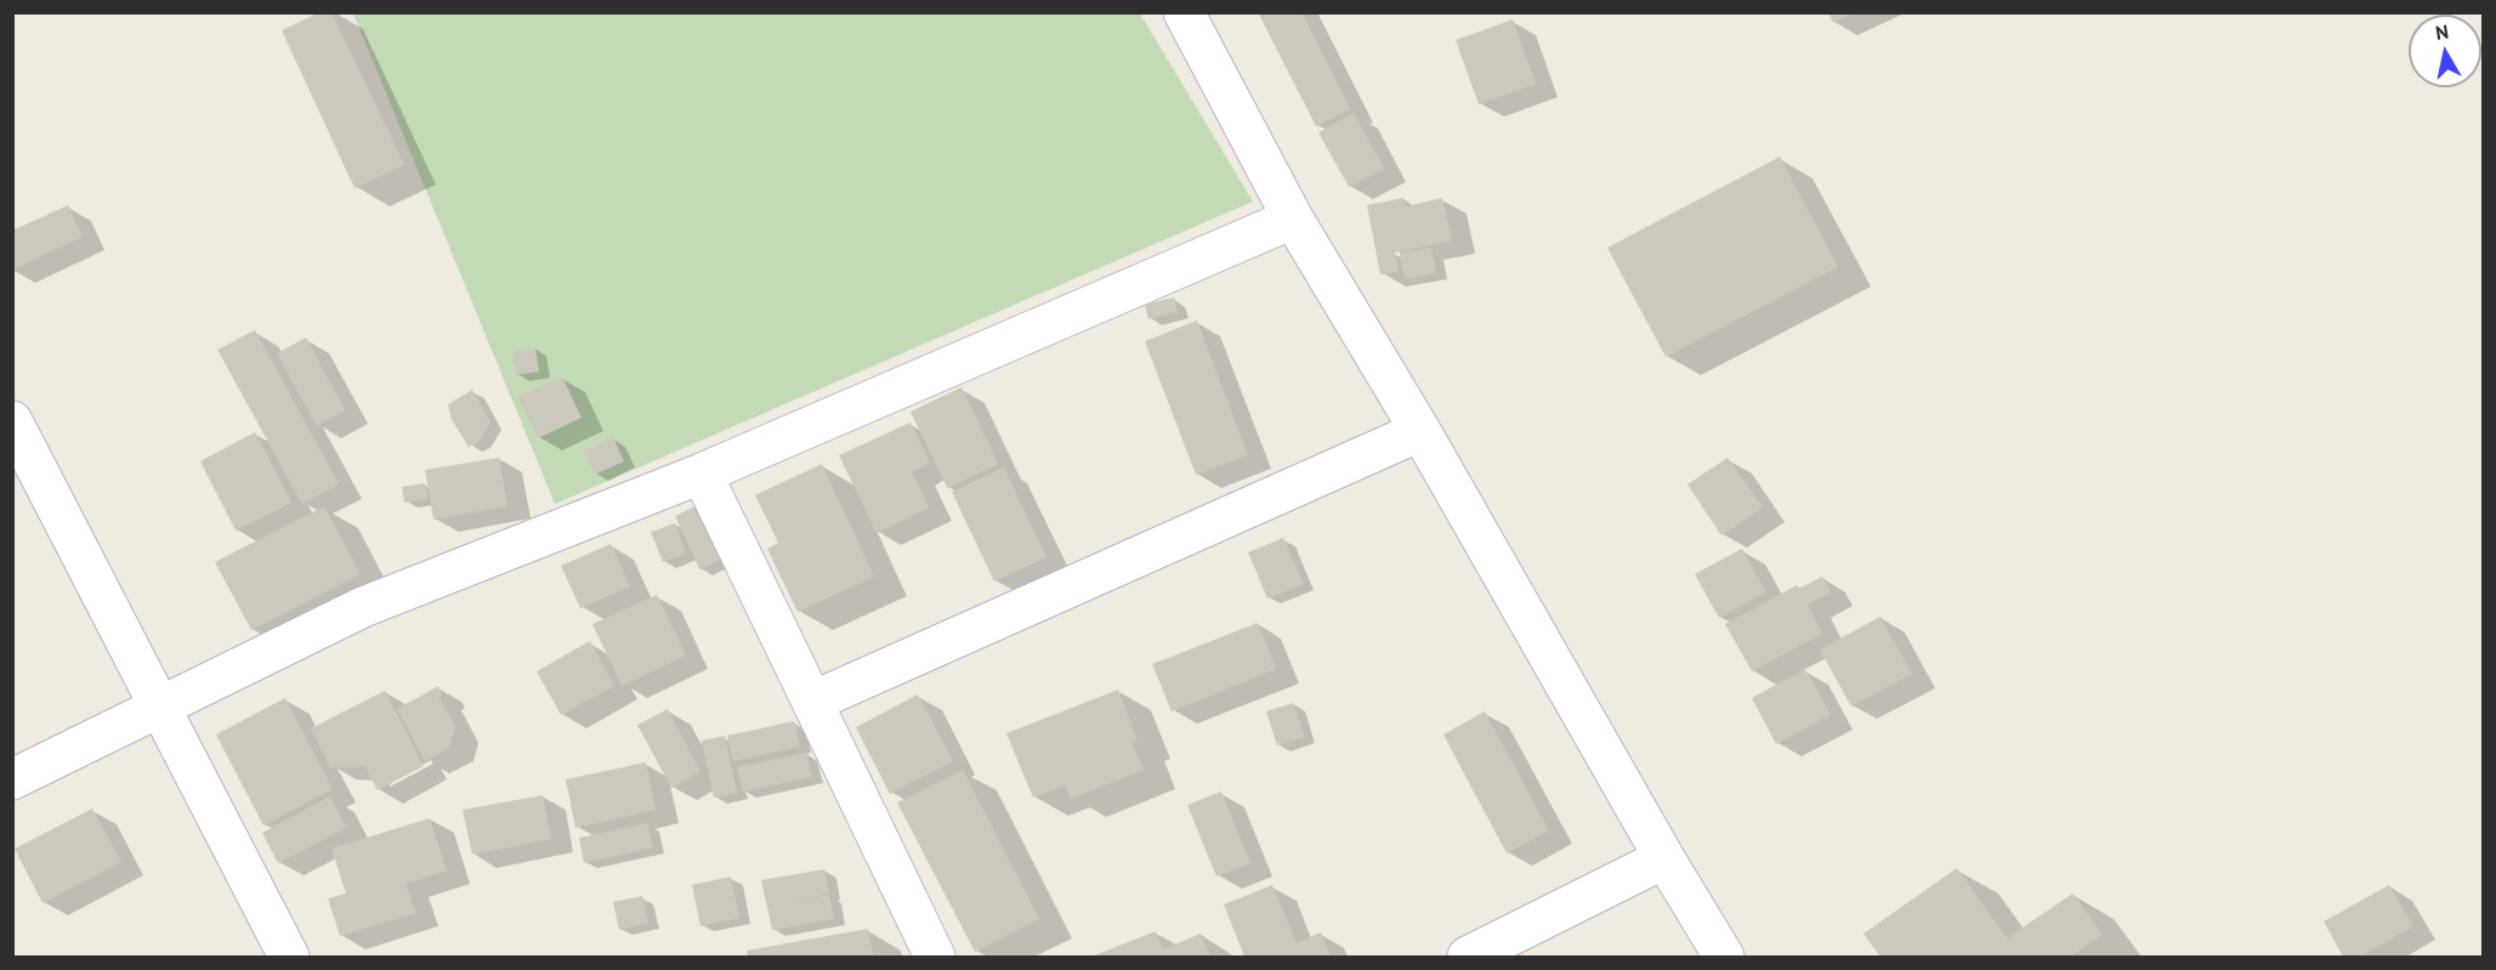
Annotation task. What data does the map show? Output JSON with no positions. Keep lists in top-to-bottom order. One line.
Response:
{"north":"top"}
